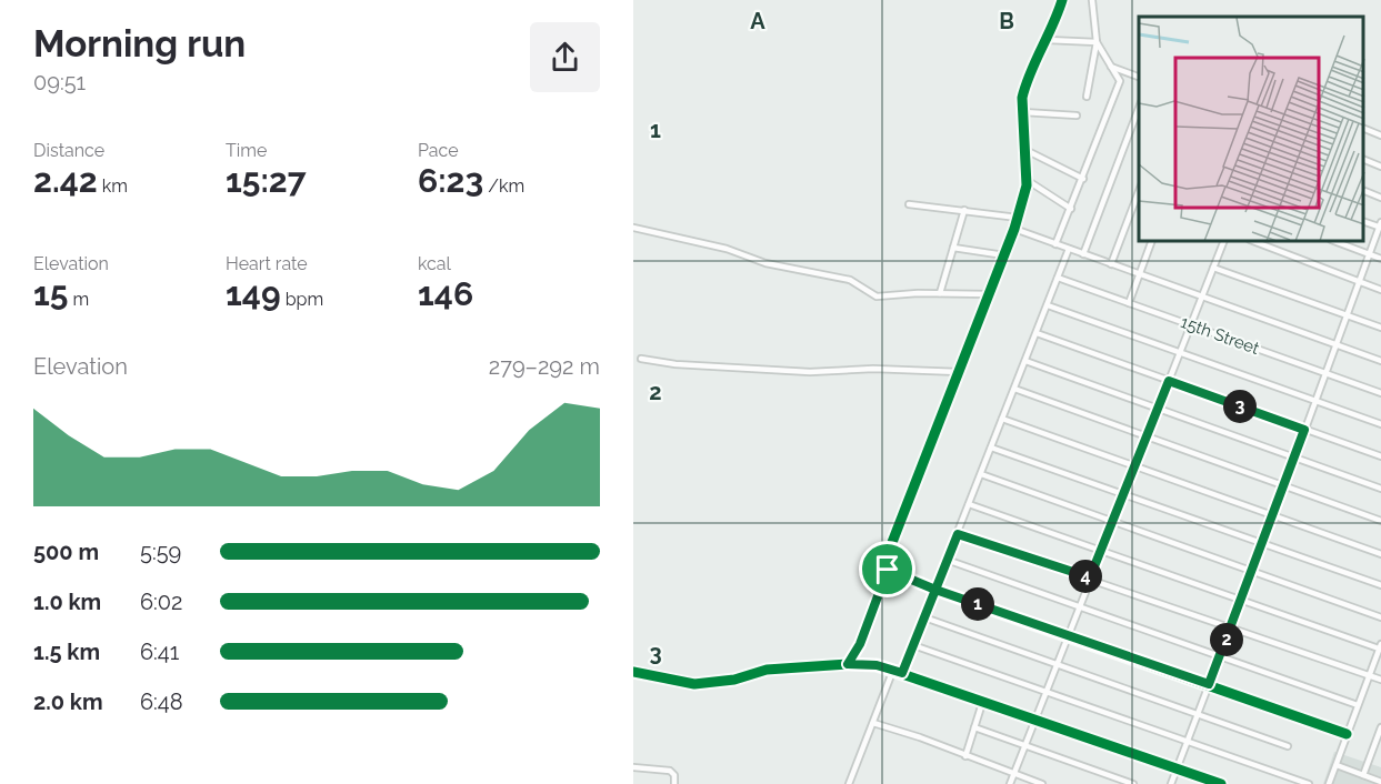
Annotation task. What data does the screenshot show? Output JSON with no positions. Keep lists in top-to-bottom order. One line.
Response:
{"streets":{"street":["15th Street"]},"page":{"heading":["Morning run","09:51"],"stats":[["Distance","2.42 km"],["Time","15:27"],["Pace","6:23 /km"],["Elevation","15 m"],["Heart rate","149 bpm"],["kcal","146"]],"chart":["Elevation","279–292 m"],"pins":["3","4","1","2"],"list":[{"name":"500 m","note":"5:59"},{"name":"1.0 km","note":"6:02"},{"name":"1.5 km","note":"6:41"},{"name":"2.0 km","note":"6:48"}]},"grid":{"columns":["A","B"],"rows":["1","2","3"]}}
